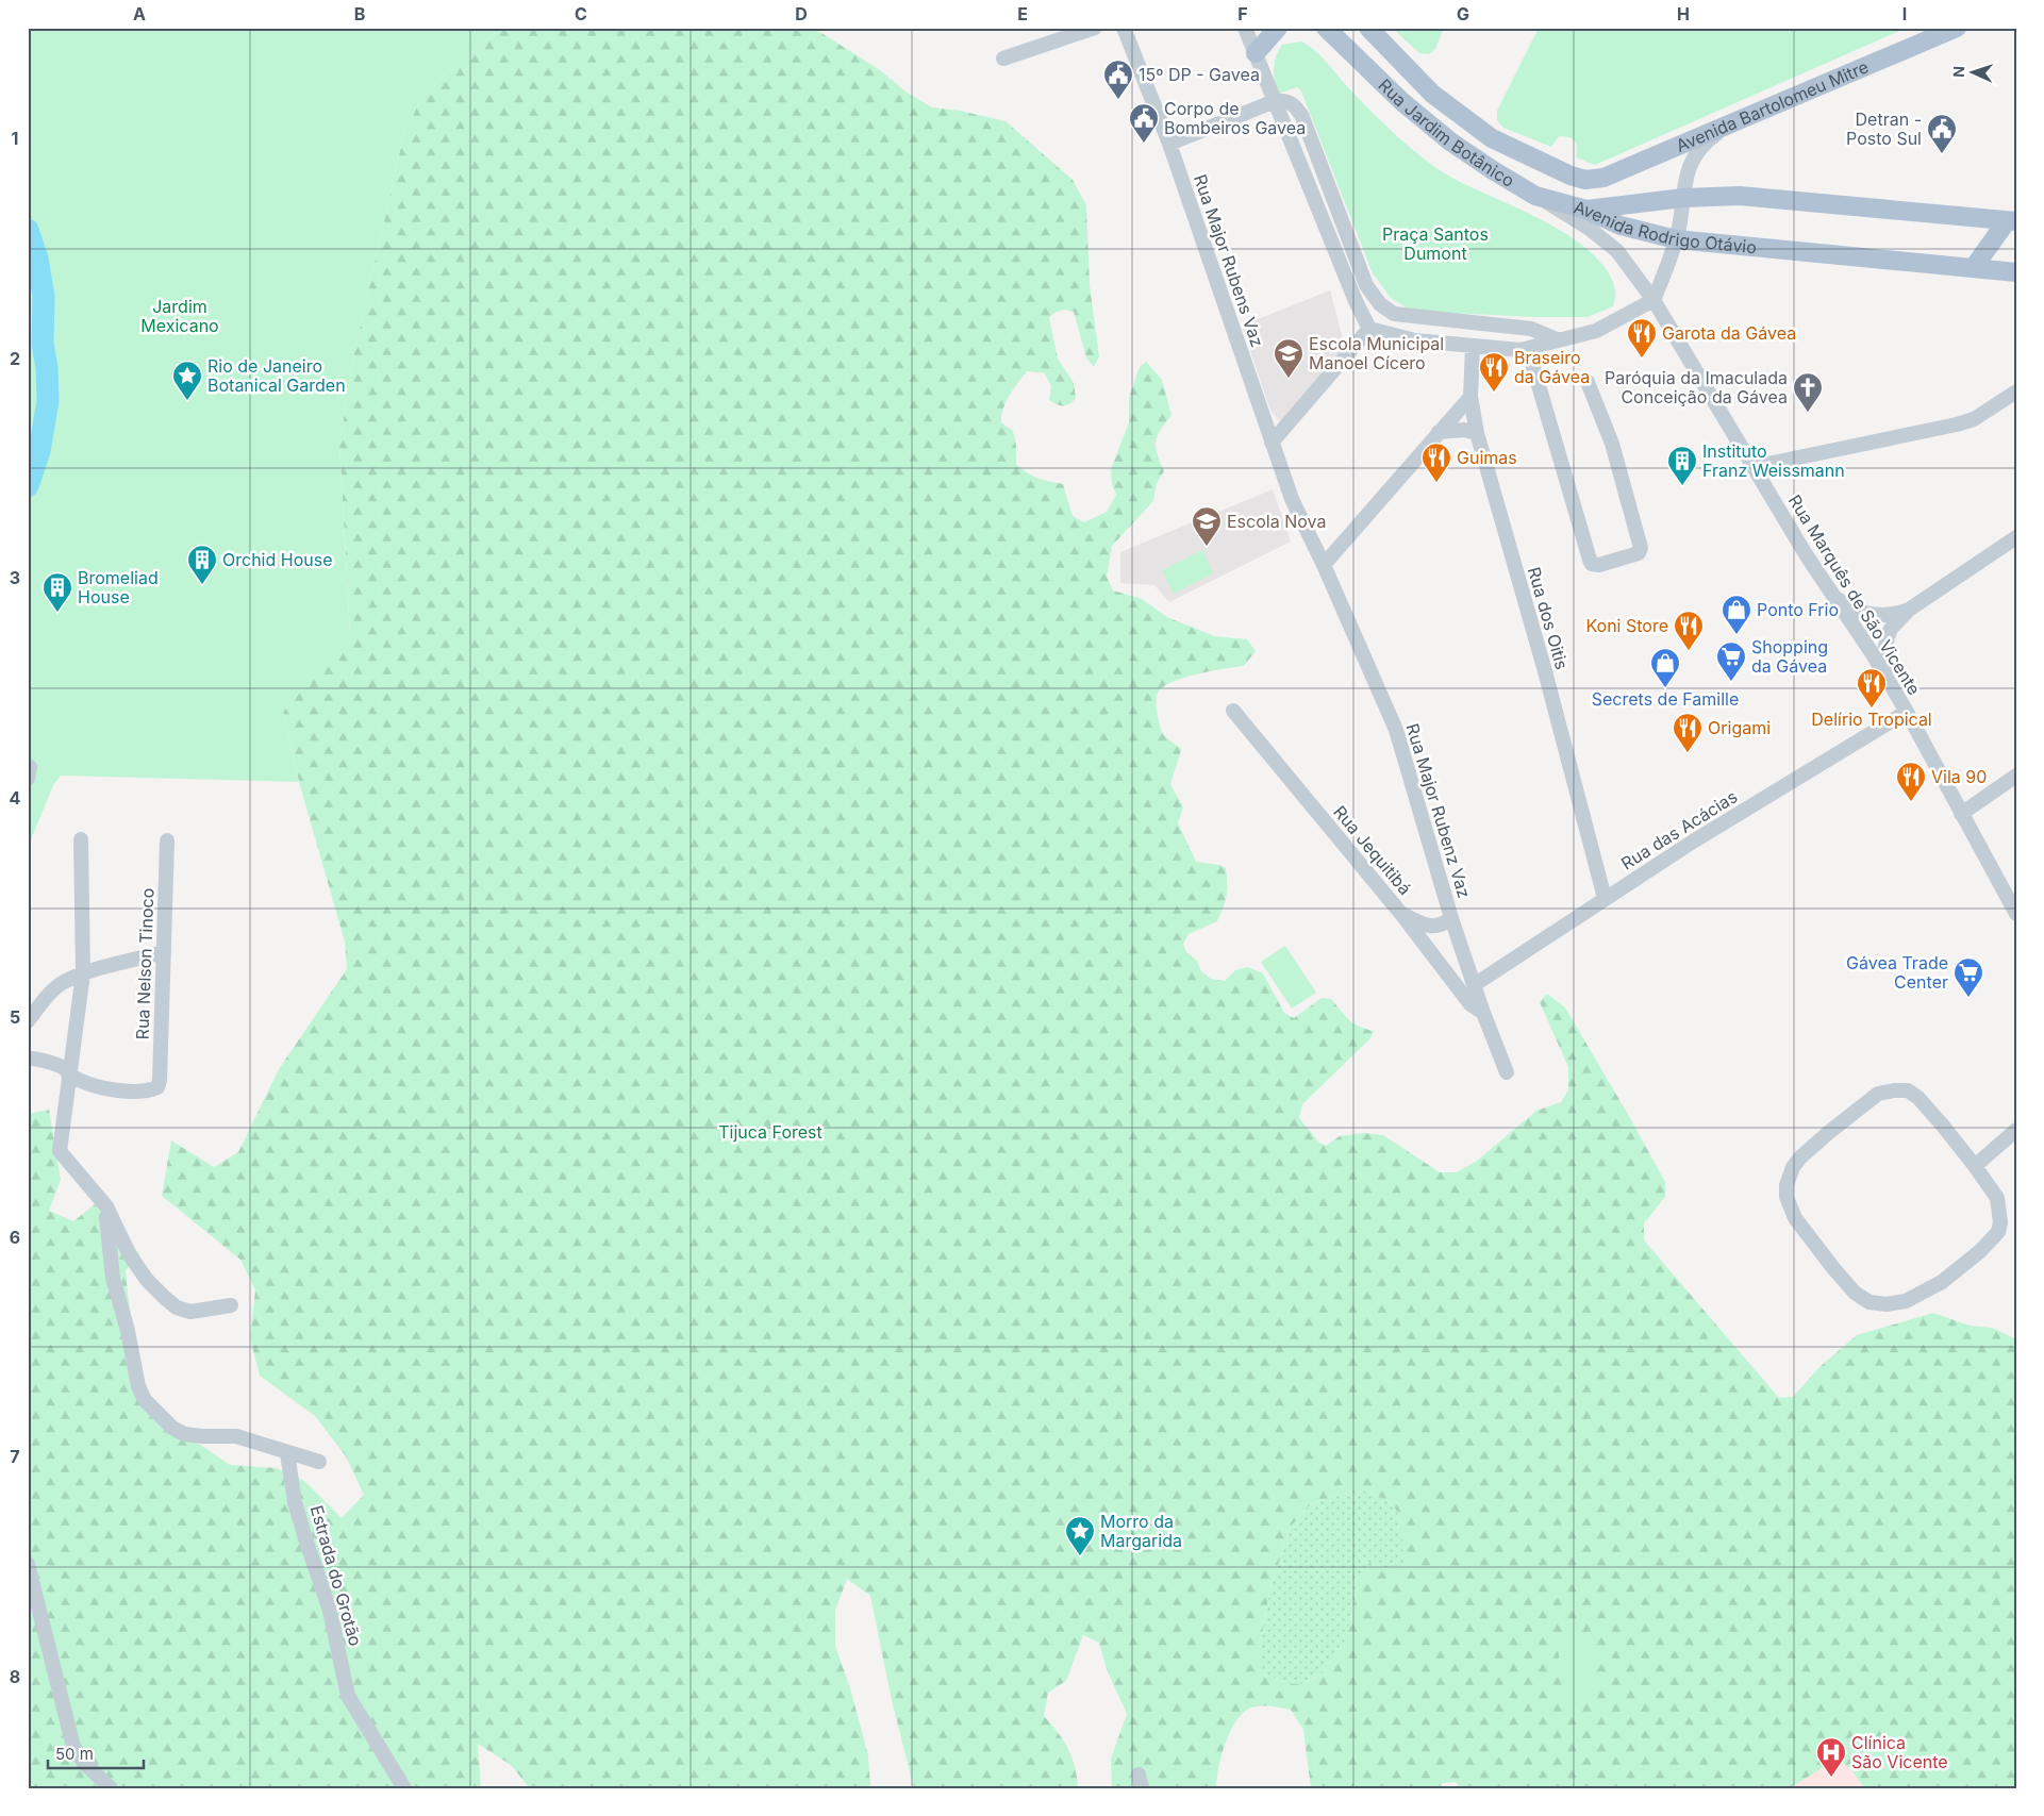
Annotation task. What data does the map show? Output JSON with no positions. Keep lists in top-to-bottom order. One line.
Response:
{"streets":{"main road":["Avenida Bartolomeu Mitre","Rua Jardim Botânico","Avenida Rodrigo Otávio"],"street":["Rua Major Rubens Vaz","Rua Marquês de São Vicente","Rua dos Oitis","Rua Major Rubenz Vaz","Rua das Acácias","Rua Jequitibá","Rua Nelson Tinoco","Estrada do Grotão"]},"crossings":[["Avenida Bartolomeu Mitre","Rua Jardim Botânico"],["Rua Jardim Botânico","Avenida Rodrigo Otávio"],["Rua Major Rubens Vaz","Rua Major Rubenz Vaz"],["Rua Marquês de São Vicente","Rua das Acácias"],["Rua dos Oitis","Rua das Acácias"],["Rua Major Rubenz Vaz","Rua das Acácias"],["Rua Major Rubenz Vaz","Rua Jequitibá"]],"parks":["Praça Santos Dumont","Jardim Mexicano","Tijuca Forest"],"places":{"public building":["15º DP - Gavea","Corpo de Bombeiros Gavea","Detran - Posto Sul"],"restaurant":["Garota da Gávea","Braseiro da Gávea","Guimas","Koni Store","Delírio Tropical","Origami","Vila 90"],"school or university":["Escola Municipal Manoel Cícero","Escola Nova"],"place":["Rio de Janeiro Botanical Garden","Morro da Margarida"],"church":["Paróquia da Imaculada Conceição da Gávea"],"building":["Instituto Franz Weissmann","Orchid House","Bromeliad House"],"shop":["Ponto Frio","Secrets de Famille"],"supermarket":["Shopping da Gávea","Gávea Trade Center"],"hospital":["Clínica São Vicente"]},"scale_bar":"50 m","north":"left","grid":{"columns":["A","B","C","D","E","F","G","H","I"],"rows":["1","2","3","4","5","6","7","8"]}}
